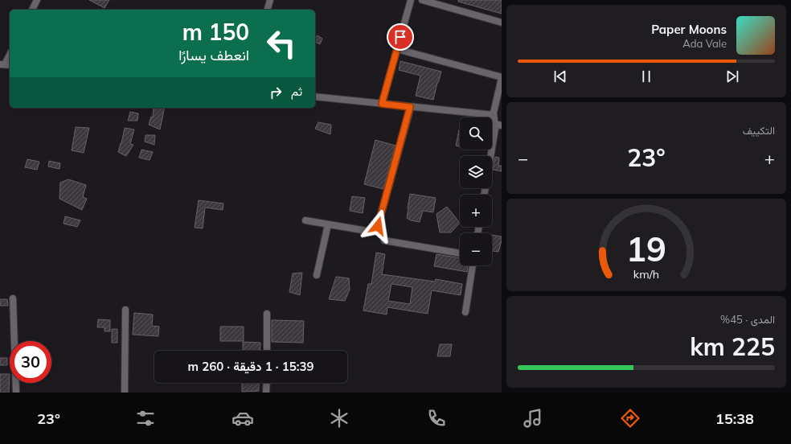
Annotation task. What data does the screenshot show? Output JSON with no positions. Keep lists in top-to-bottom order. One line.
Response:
{"page":{"turn":["150 m","انعطف يسارًا"],"song":["Paper Moons","Ada Vale"],"then":"ثم","tile":["التكييف",["المدى · 45%","225 km"]],"map_buttons":["+","−"],"heat":["−","23°","+"],"limit":"30","trip":"15:39 · 1 دقيقة · 260 m","tabs":["15:38","23°"],"gauge":["19","km/h"]}}
